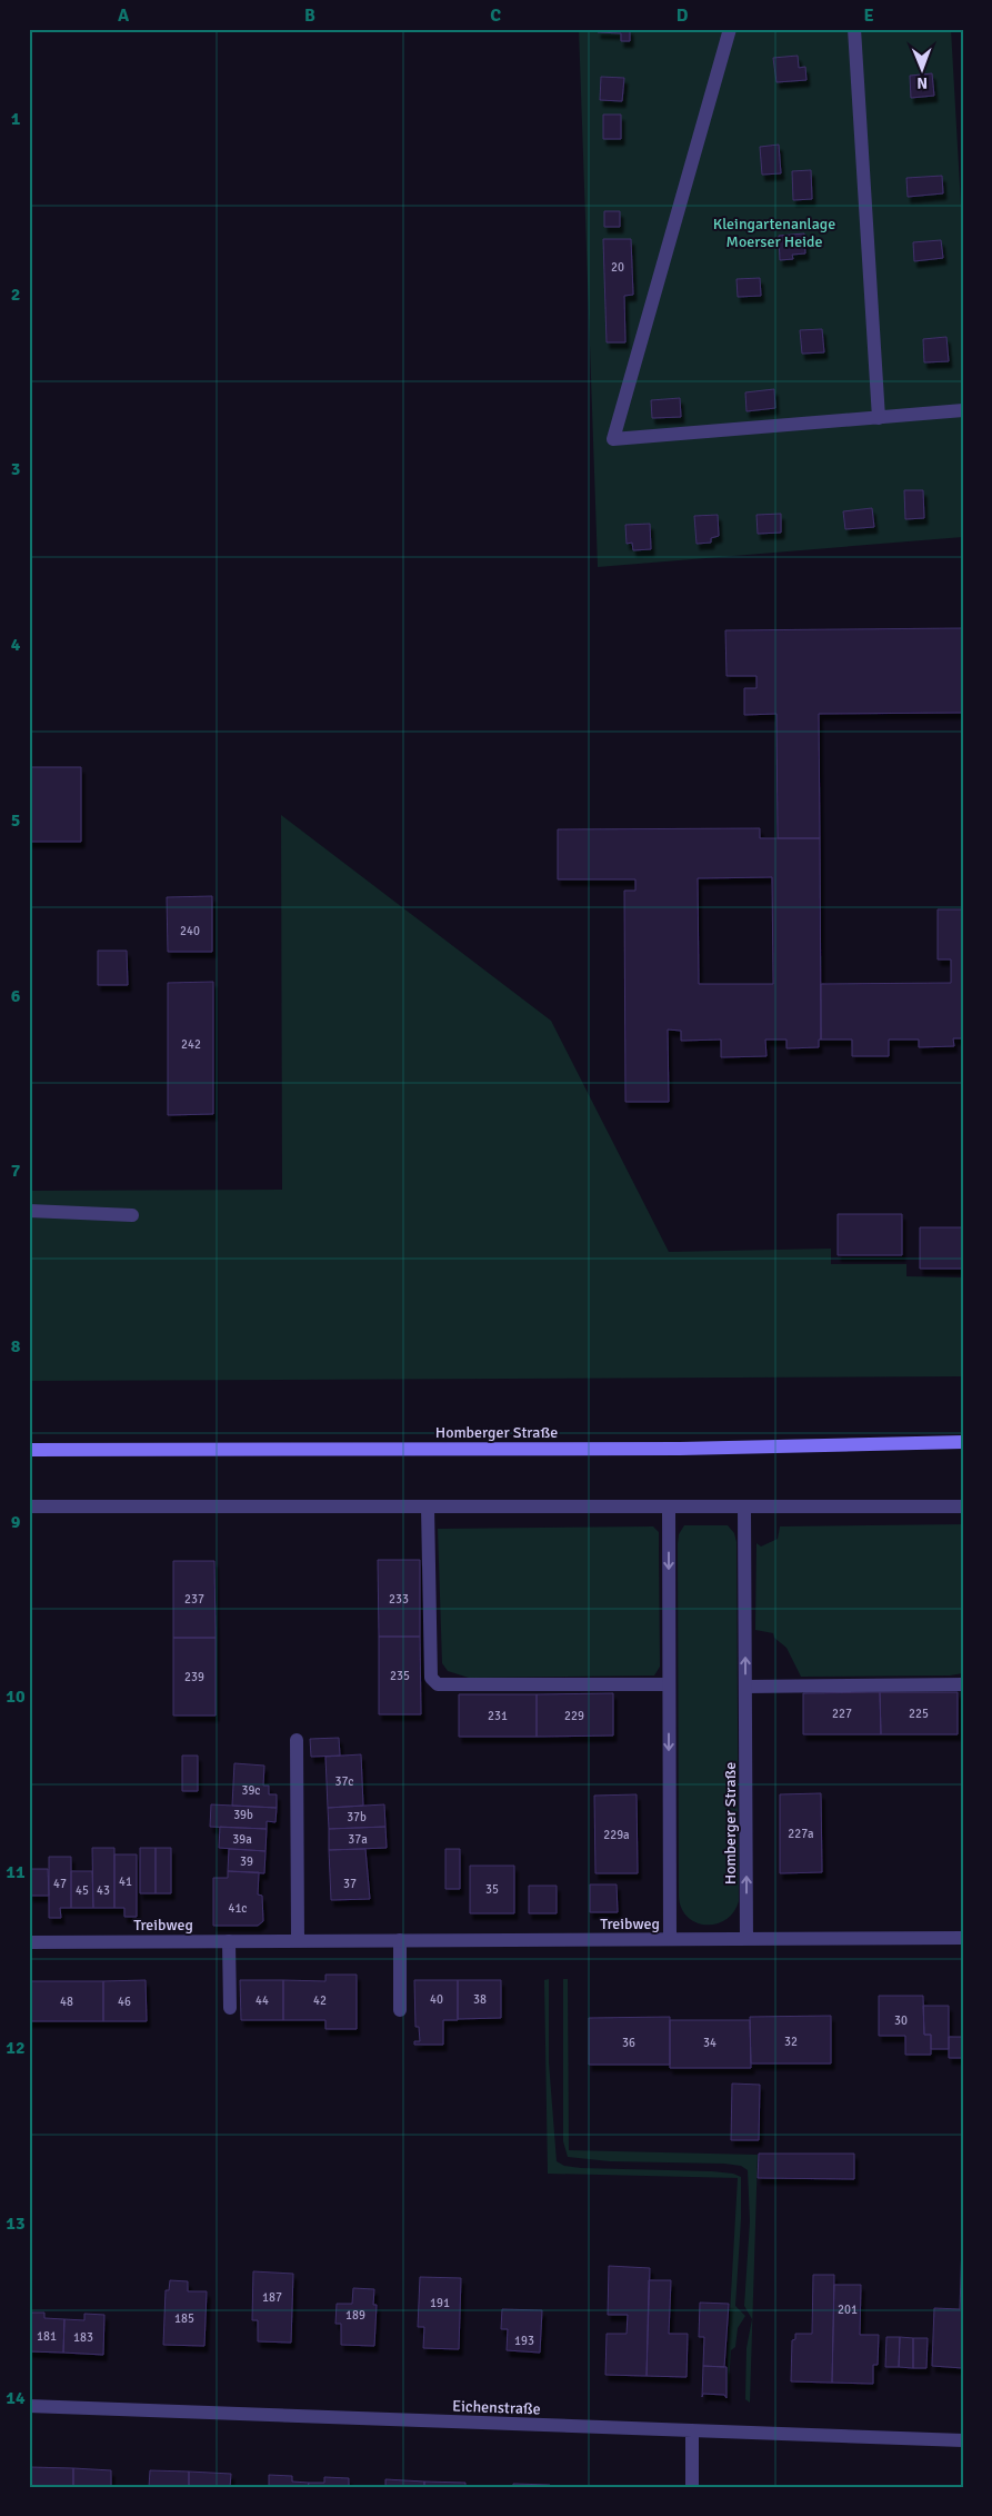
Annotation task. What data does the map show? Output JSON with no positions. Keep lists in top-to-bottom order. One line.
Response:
{"streets":{"main road":["Homberger Straße"],"street":["Treibweg","Eichenstraße"]},"crossings":[["Homberger Straße","Treibweg"]],"parks":["Kleingartenanlage Moerser Heide"],"house_numbers":["20","240","242","237","233","235","239","227","225","231","229","37c","39c","39b","37b","227a","229a","39a","37a","39","41","47","37","35","45","43","41c","40","38","44","42","48","46","30","32","36","34","187","191","201","189","185","181","183","193"],"north":"bottom","grid":{"columns":["A","B","C","D","E"],"rows":["1","2","3","4","5","6","7","8","9","10","11","12","13","14"]}}
